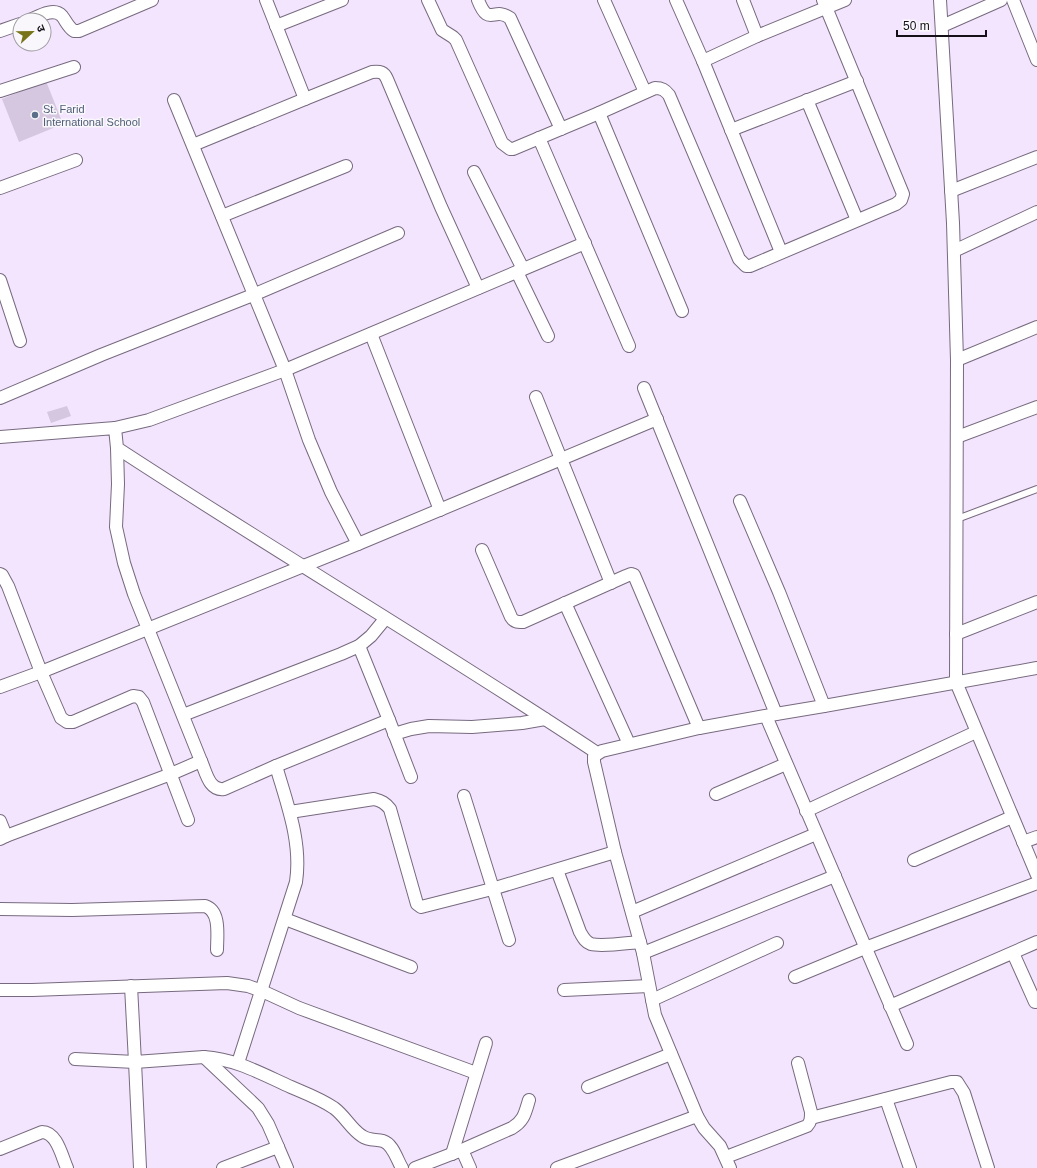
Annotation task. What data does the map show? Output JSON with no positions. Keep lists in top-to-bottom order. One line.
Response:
{"places":["St. Farid International School"],"scale_bar":"50 m","north":"right"}
